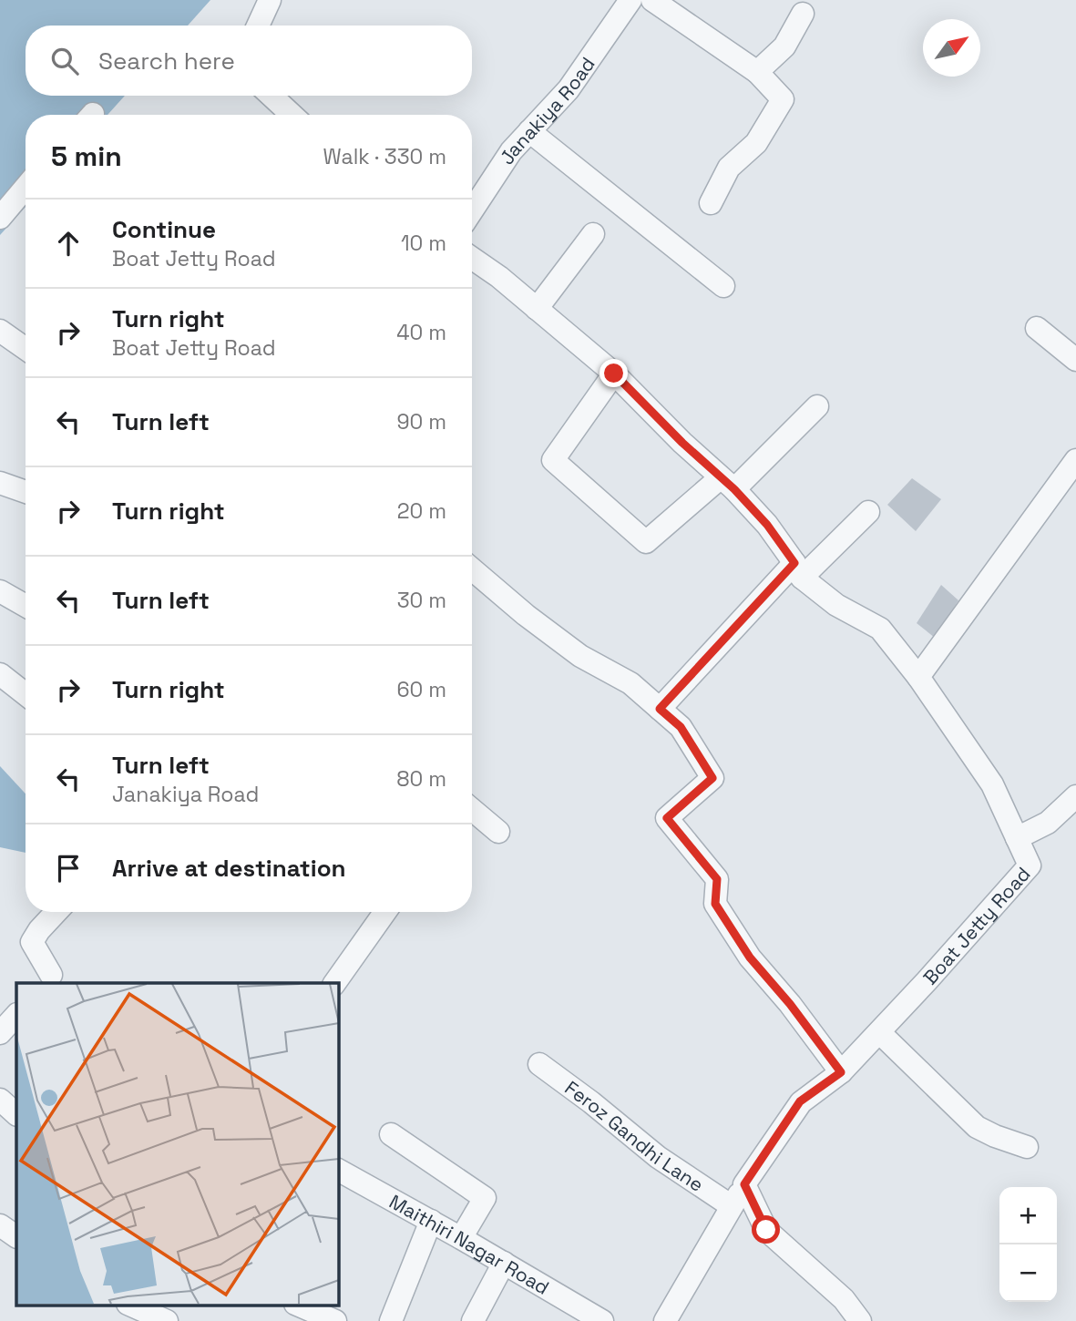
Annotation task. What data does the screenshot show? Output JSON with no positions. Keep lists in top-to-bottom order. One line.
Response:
{"streets":{"street":["Janakiya Road","Boat Jetty Road","Feroz Gandhi Lane","Maithiri Nagar Road"]},"crossings":[["Boat Jetty Road","Feroz Gandhi Lane"]],"north":"top right","page":{"search":"Search here","heading":["5 min","Walk · 330 m"],"list":[["Continue","Boat Jetty Road","10 m"],["Turn right","Boat Jetty Road","40 m"],["Turn left","90 m"],["Turn right","20 m"],["Turn left","30 m"],["Turn right","60 m"],["Turn left","Janakiya Road","80 m"],"Arrive at destination"],"map_buttons":["+","−"]}}
